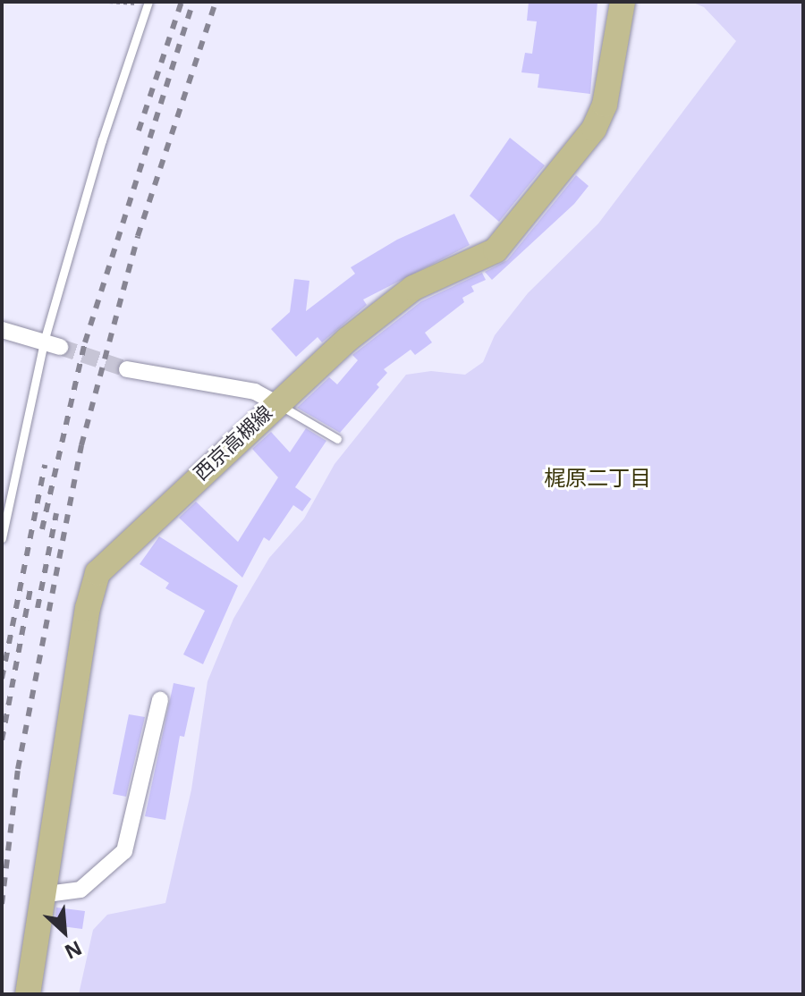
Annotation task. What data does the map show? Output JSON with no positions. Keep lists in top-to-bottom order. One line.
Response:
{"streets":{"main road":["西京高槻線"]},"districts":["梶原二丁目"],"north":"bottom right"}
